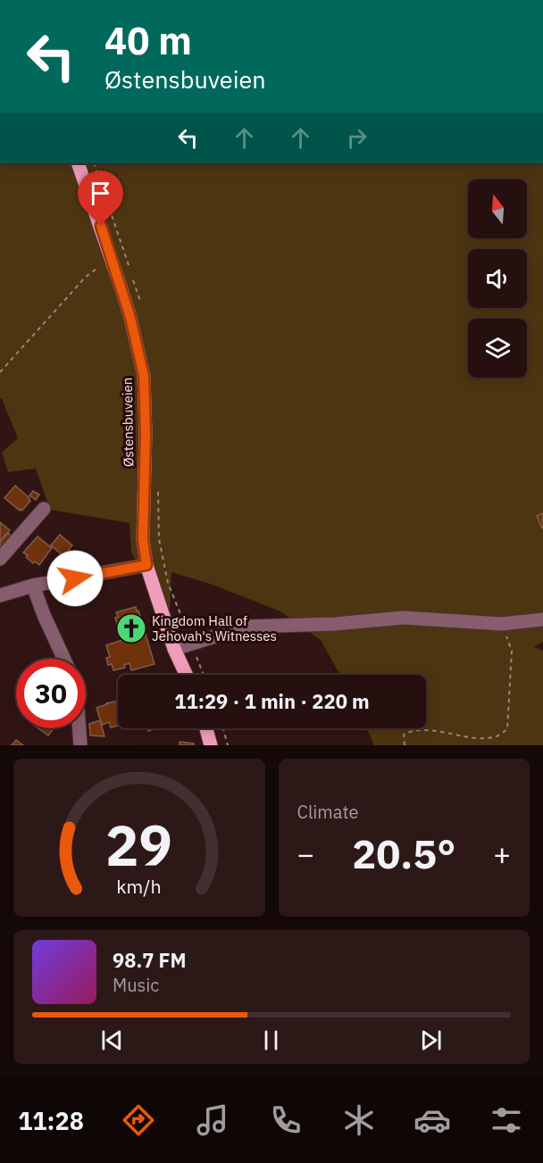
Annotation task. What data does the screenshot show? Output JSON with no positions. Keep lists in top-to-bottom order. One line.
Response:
{"streets":{"main road":["Østensbuveien"]},"places":{"church":["Kingdom Hall of Jehovah's Witnesses"]},"north":"top","page":{"turn":["40 m","Østensbuveien"],"limit":"30","trip":"11:29 · 1 min · 220 m","tile":"Climate","heat":["−","20.5°","+"],"song":["98.7 FM","Music"],"tabs":"11:28","gauge":["29","km/h"]}}
